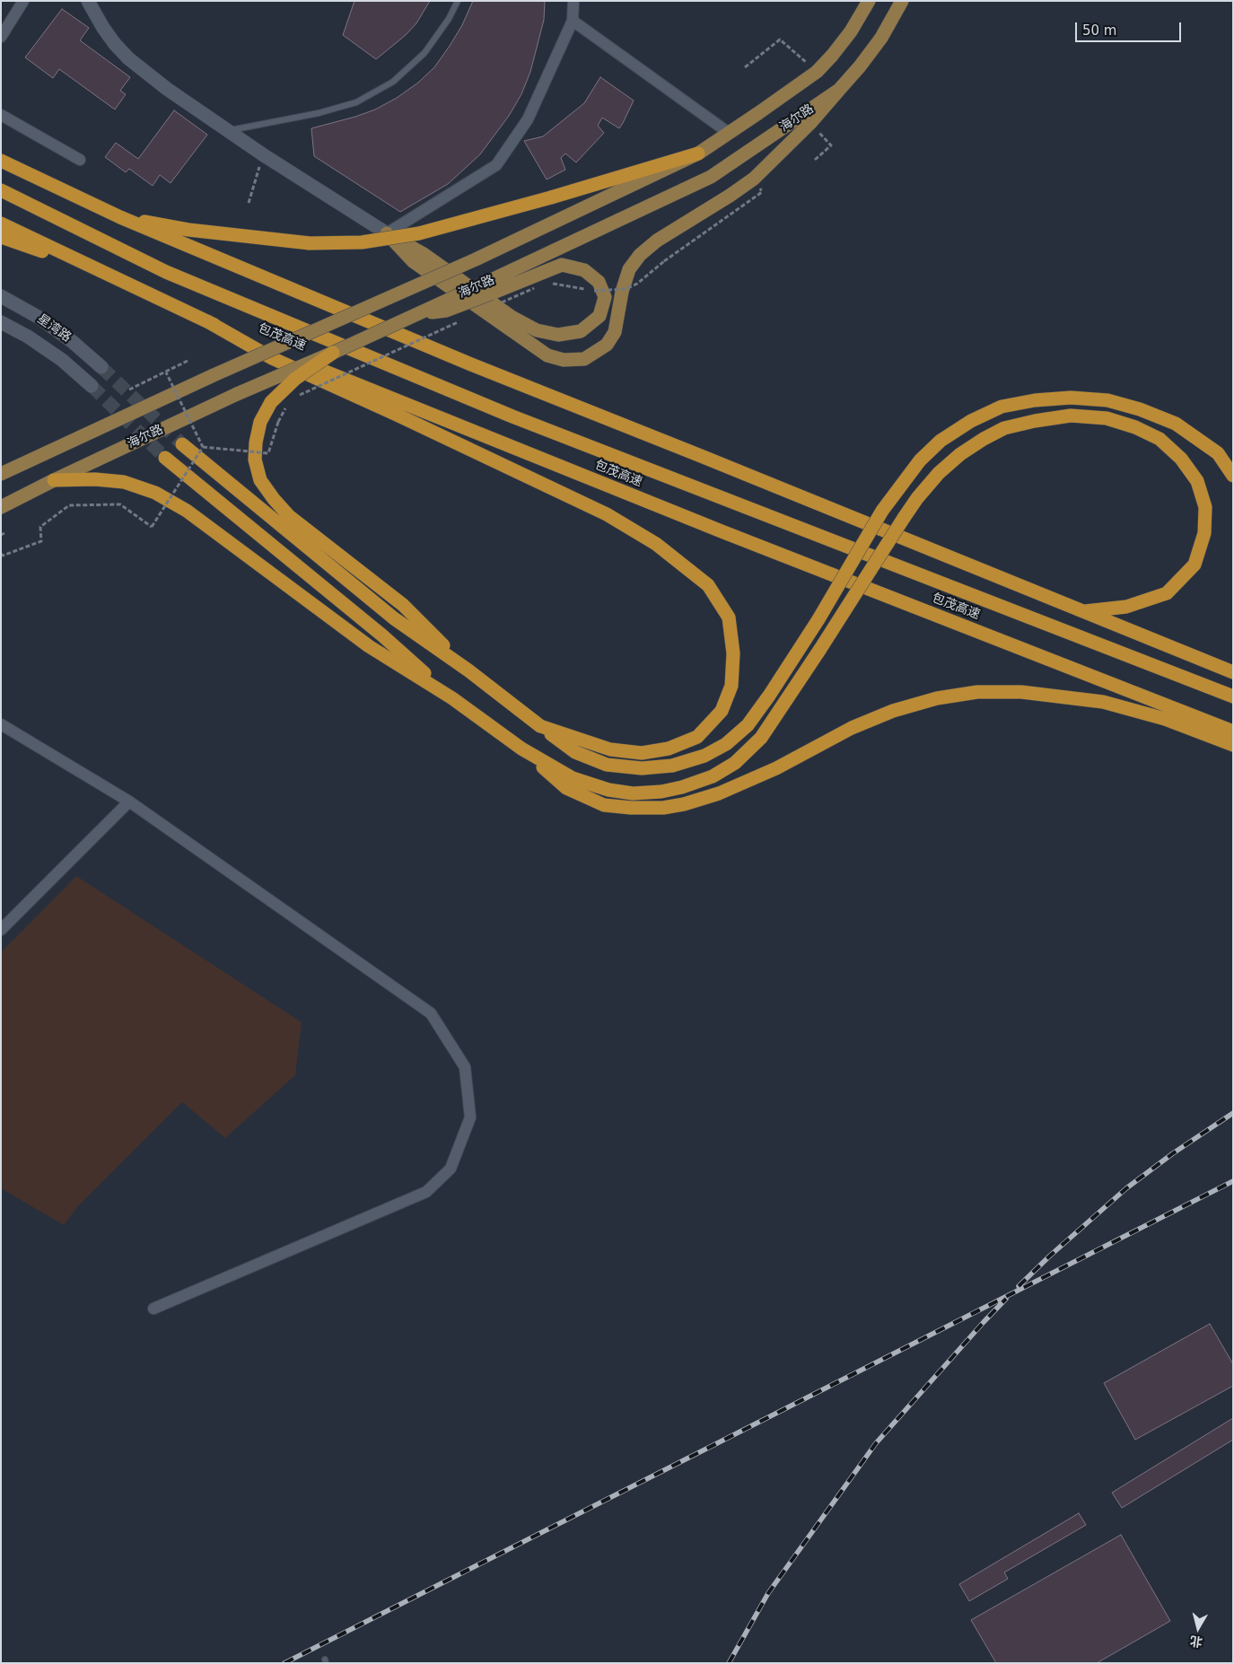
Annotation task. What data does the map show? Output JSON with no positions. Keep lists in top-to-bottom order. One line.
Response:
{"streets":{"highway":["包茂高速"],"main road":["海尔路"],"street":["星湾路"]},"scale_bar":"50 m","north":"bottom"}
